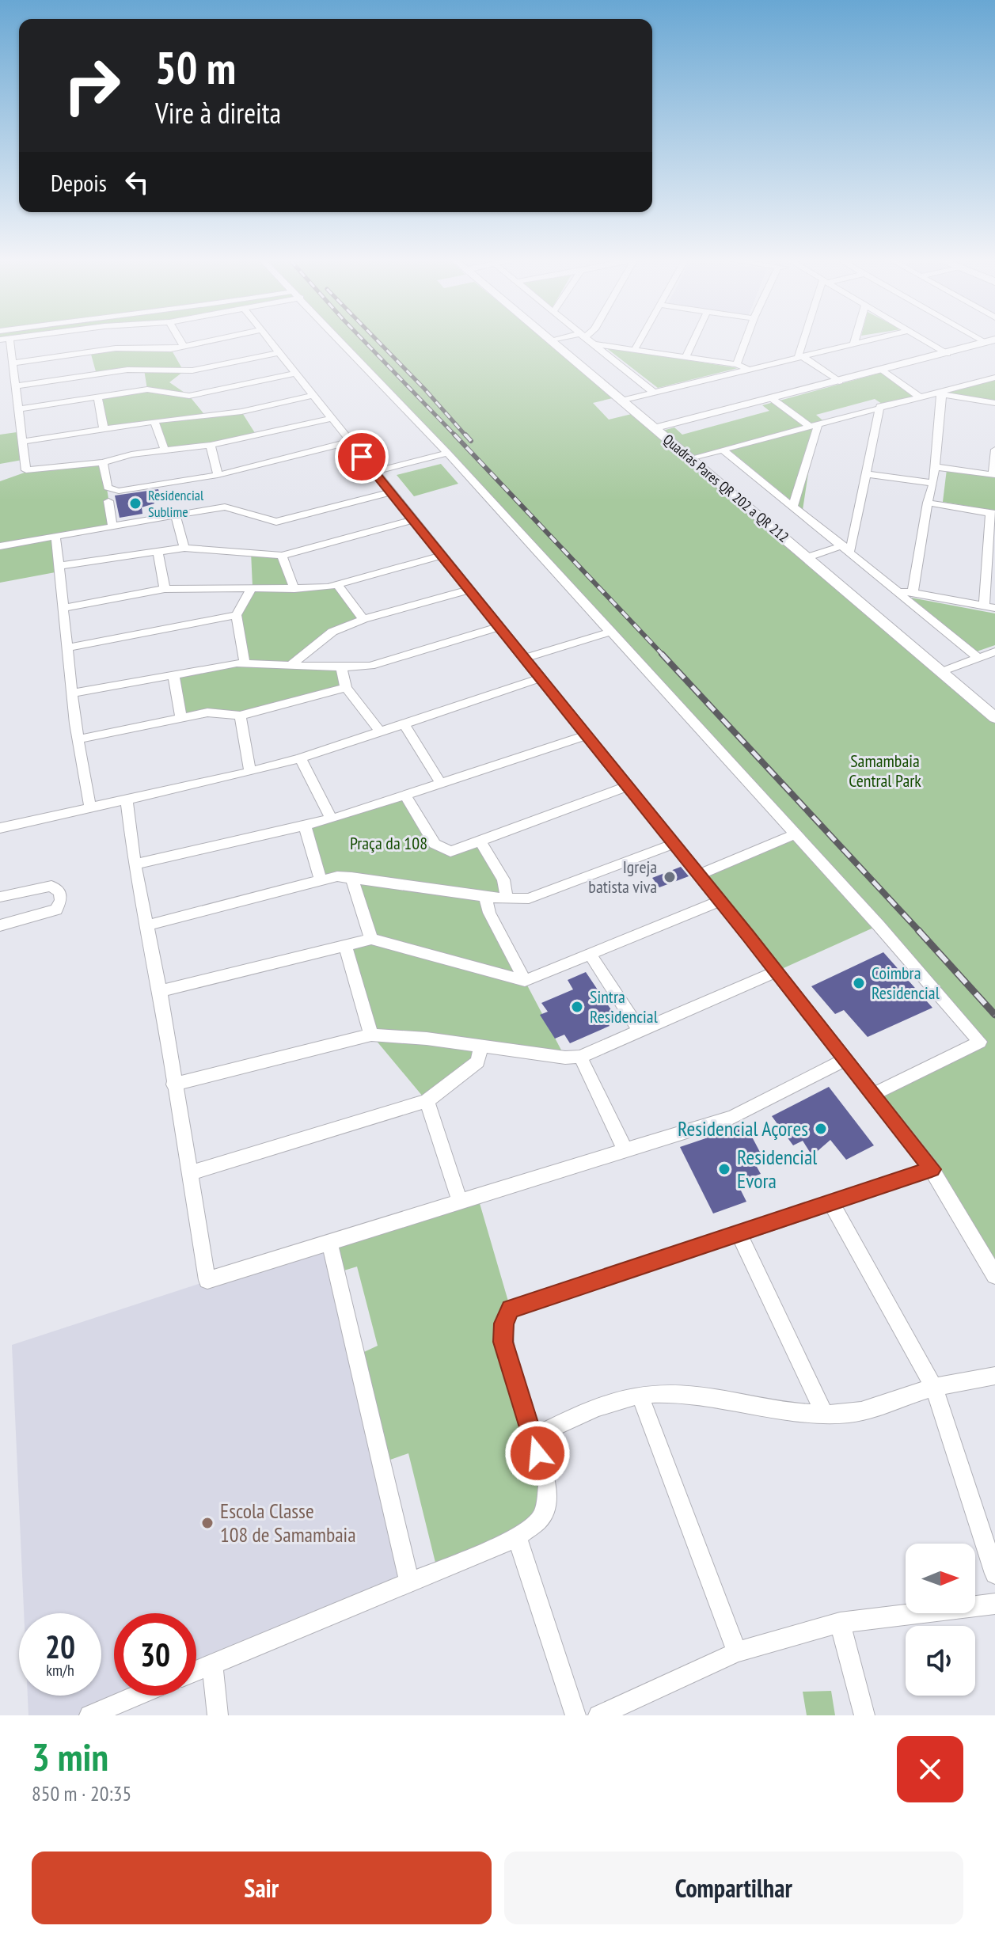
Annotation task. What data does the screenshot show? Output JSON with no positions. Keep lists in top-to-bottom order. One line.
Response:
{"streets":{"street":["Quadras Pares QR 202 a QR 212"]},"parks":["Samambaia Central Park","Praça da 108"],"places":["Residencial Sublime","Igreja batista viva","Coimbra Residencial","Sintra Residencial","Residencial Açores","Residencial Evora","Escola Classe 108 de Samambaia"],"north":"right","page":{"turn":["50 m","Vire à direita"],"then":"Depois","speed":"20 km/h","limit":"30","heading":["3 min","850 m · 20:35"],"buttons":["Sair","Compartilhar"]}}
